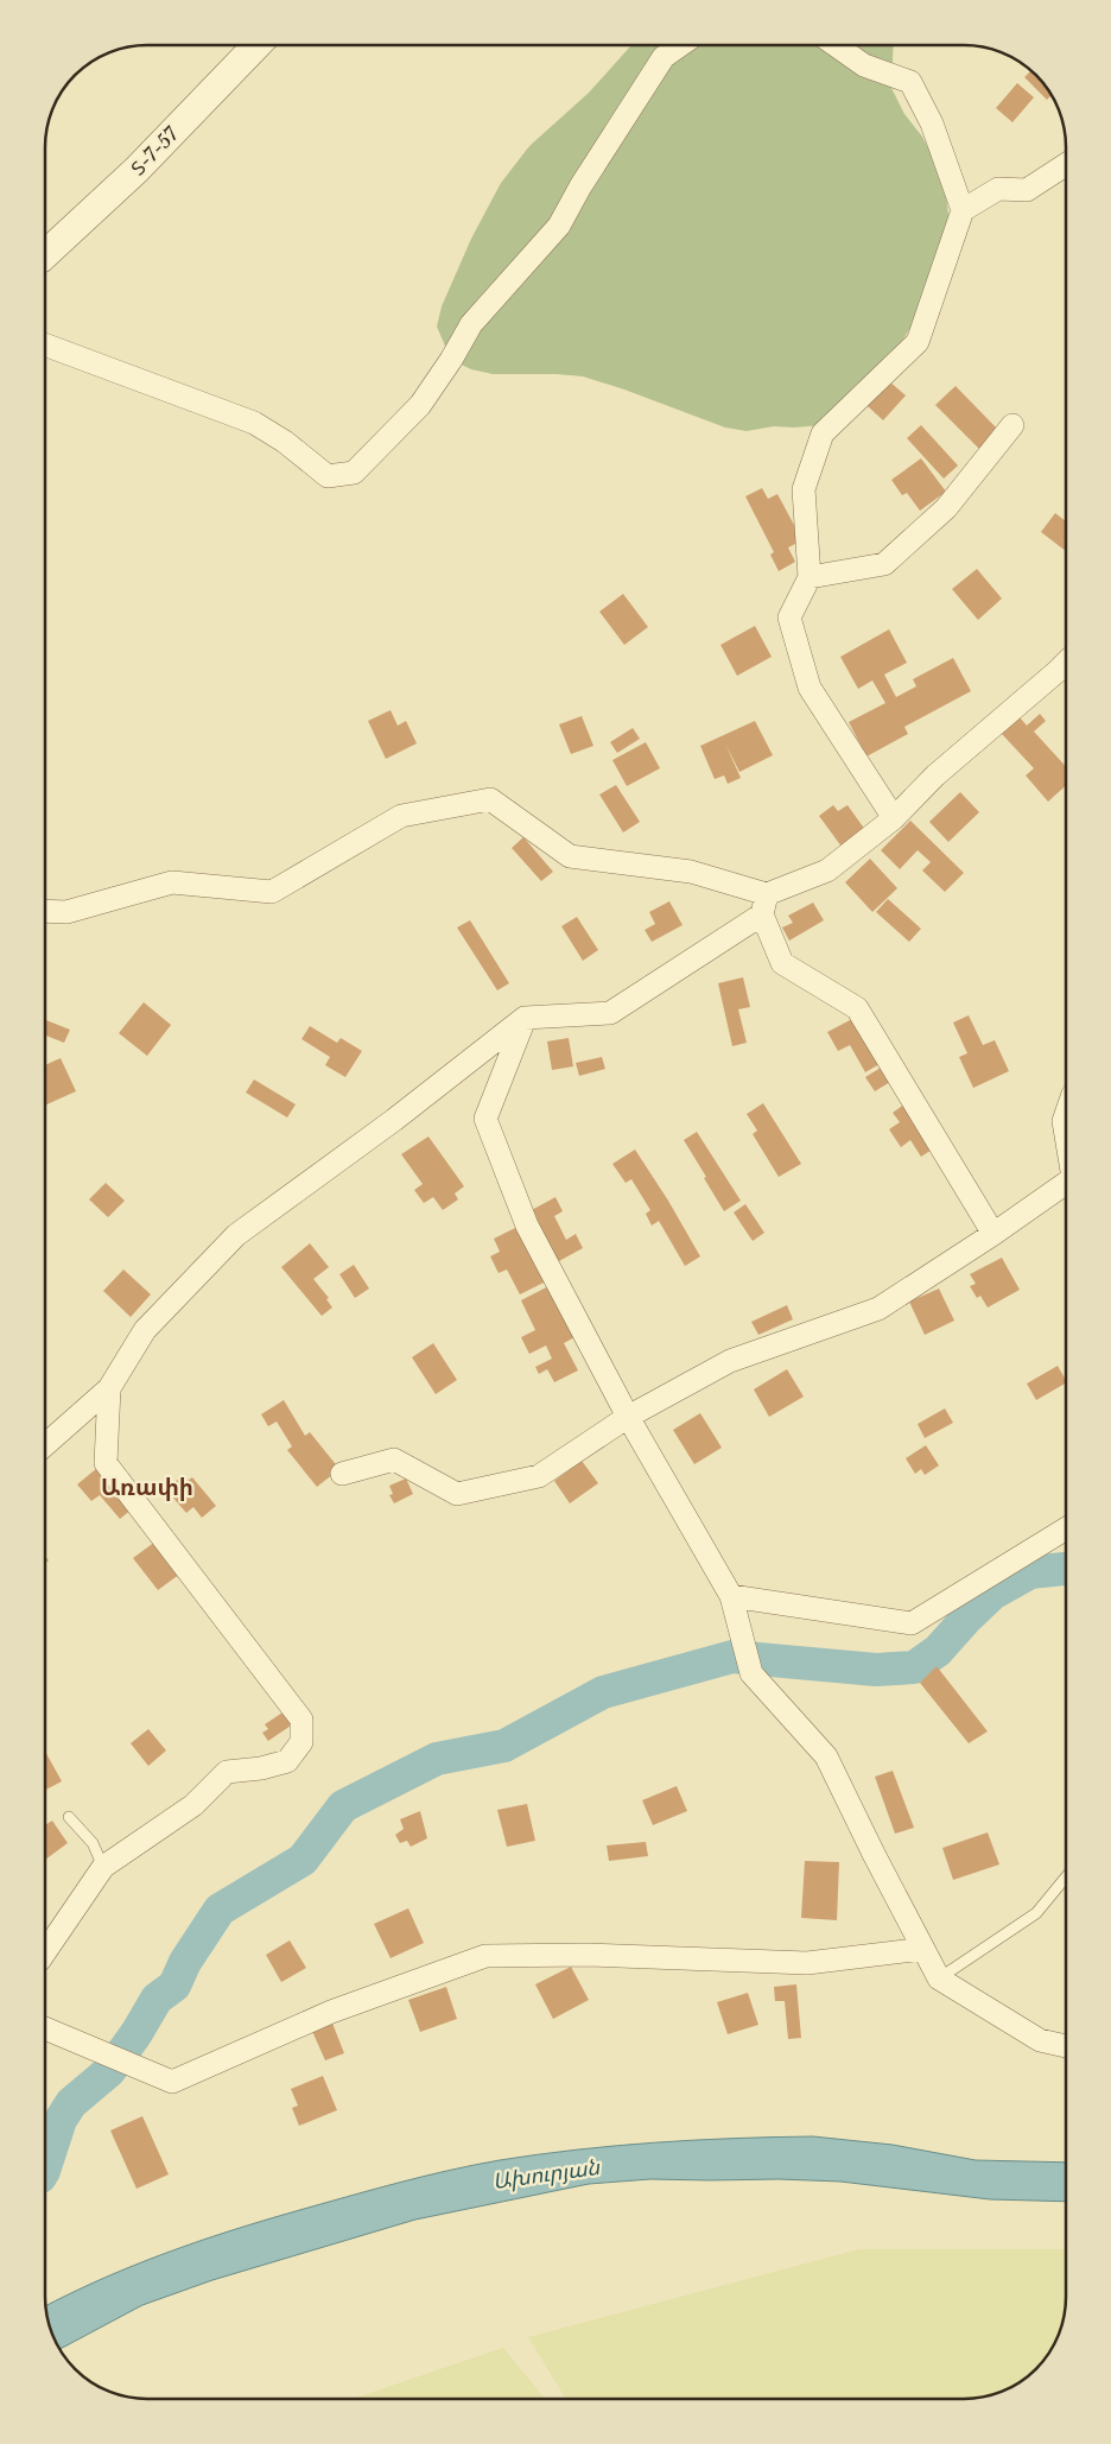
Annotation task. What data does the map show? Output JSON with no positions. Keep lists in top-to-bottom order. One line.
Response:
{"streets":{"street":["Տ-7-57"]},"districts":["Առափի"],"water":["Ախուրյան"]}
